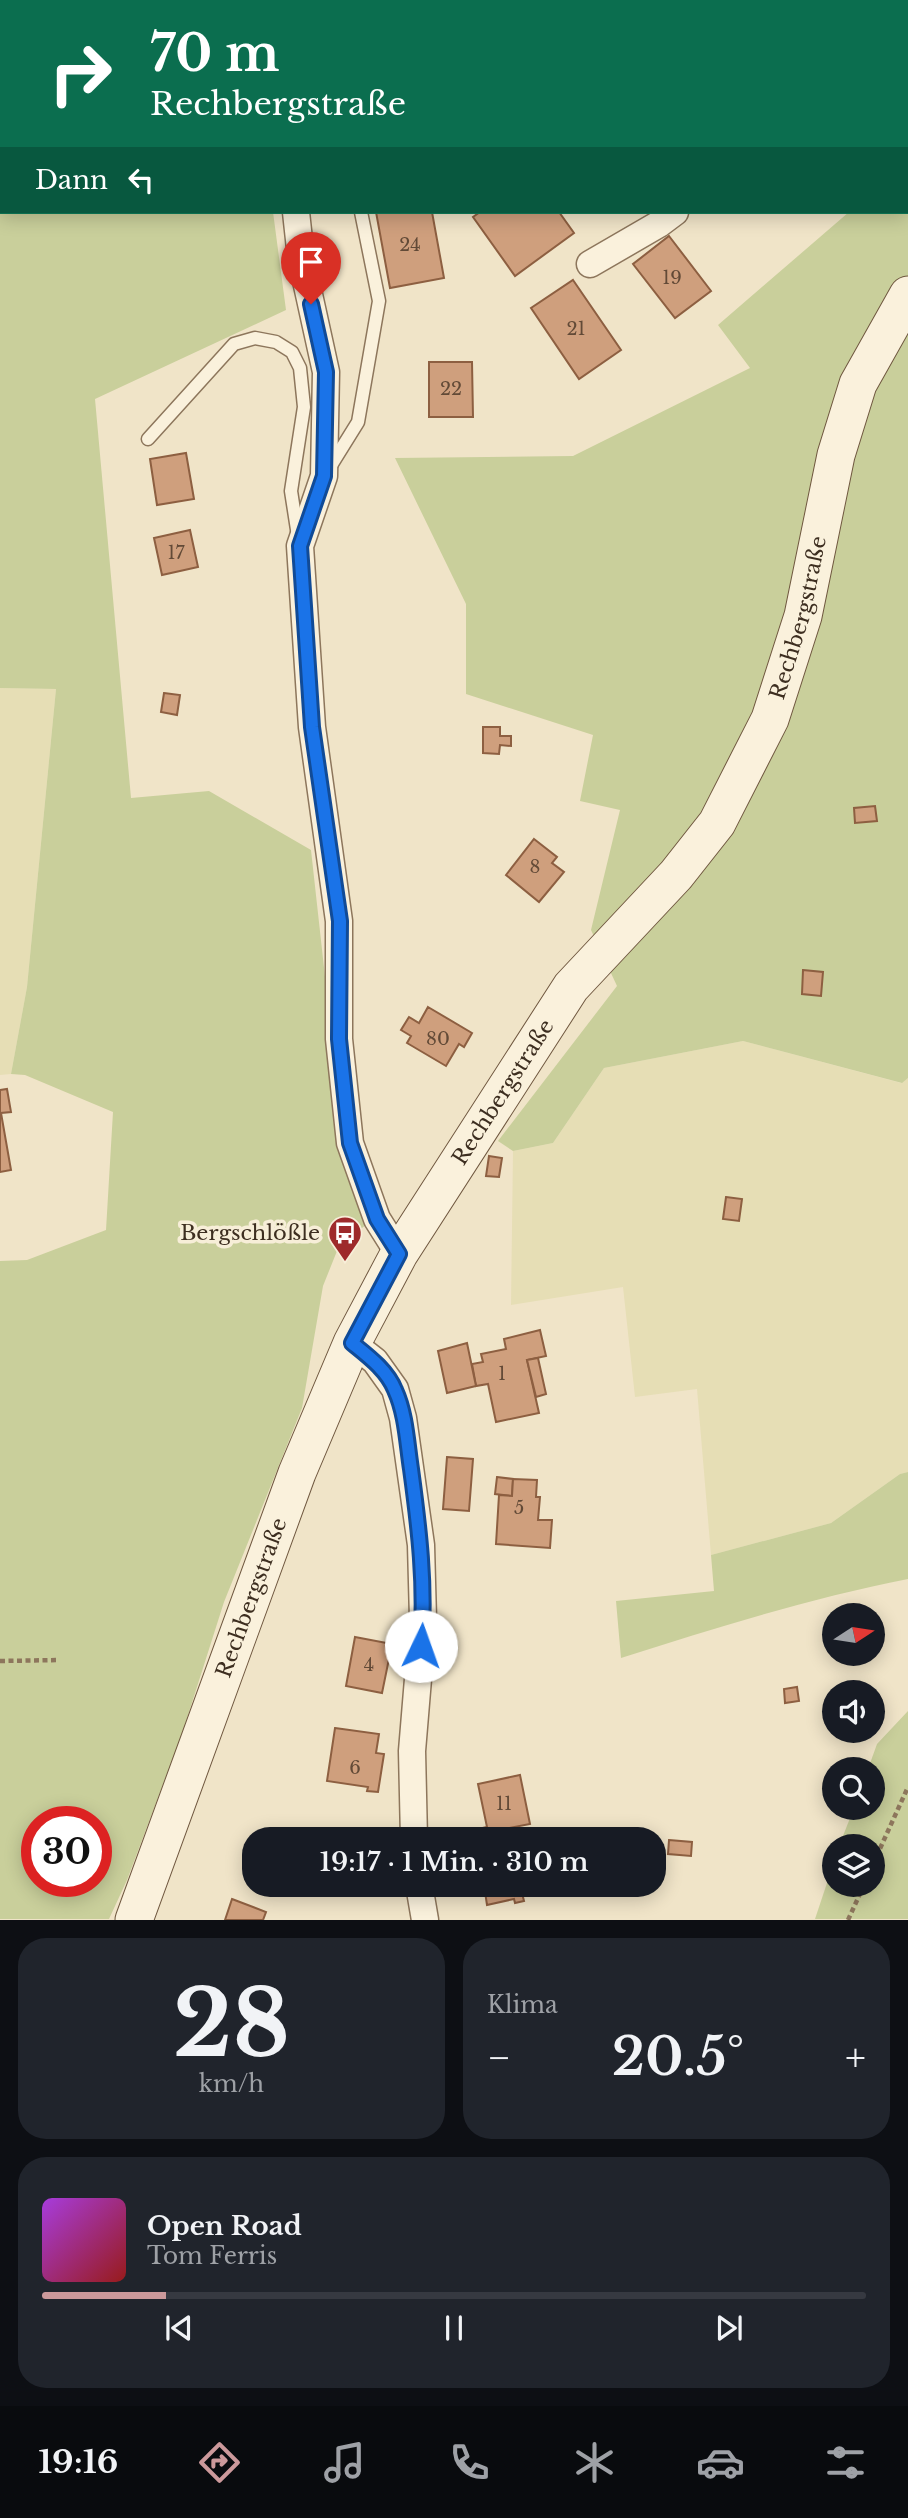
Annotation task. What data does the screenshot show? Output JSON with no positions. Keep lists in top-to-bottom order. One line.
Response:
{"streets":{"main road":["Rechbergstraße"]},"places":{"bus stop":["Bergschlößle"]},"house_numbers":["24","19","21","22","17","8","80","1","5","4","6","11"],"north":"right","page":{"turn":["70 m","Rechbergstraße"],"then":"Dann","limit":"30","trip":"19:17 · 1 Min. · 310 m","tile":[["28","km/h"],"Klima"],"heat":["−","20.5°","+"],"song":["Open Road","Tom Ferris"],"tabs":"19:16"}}
